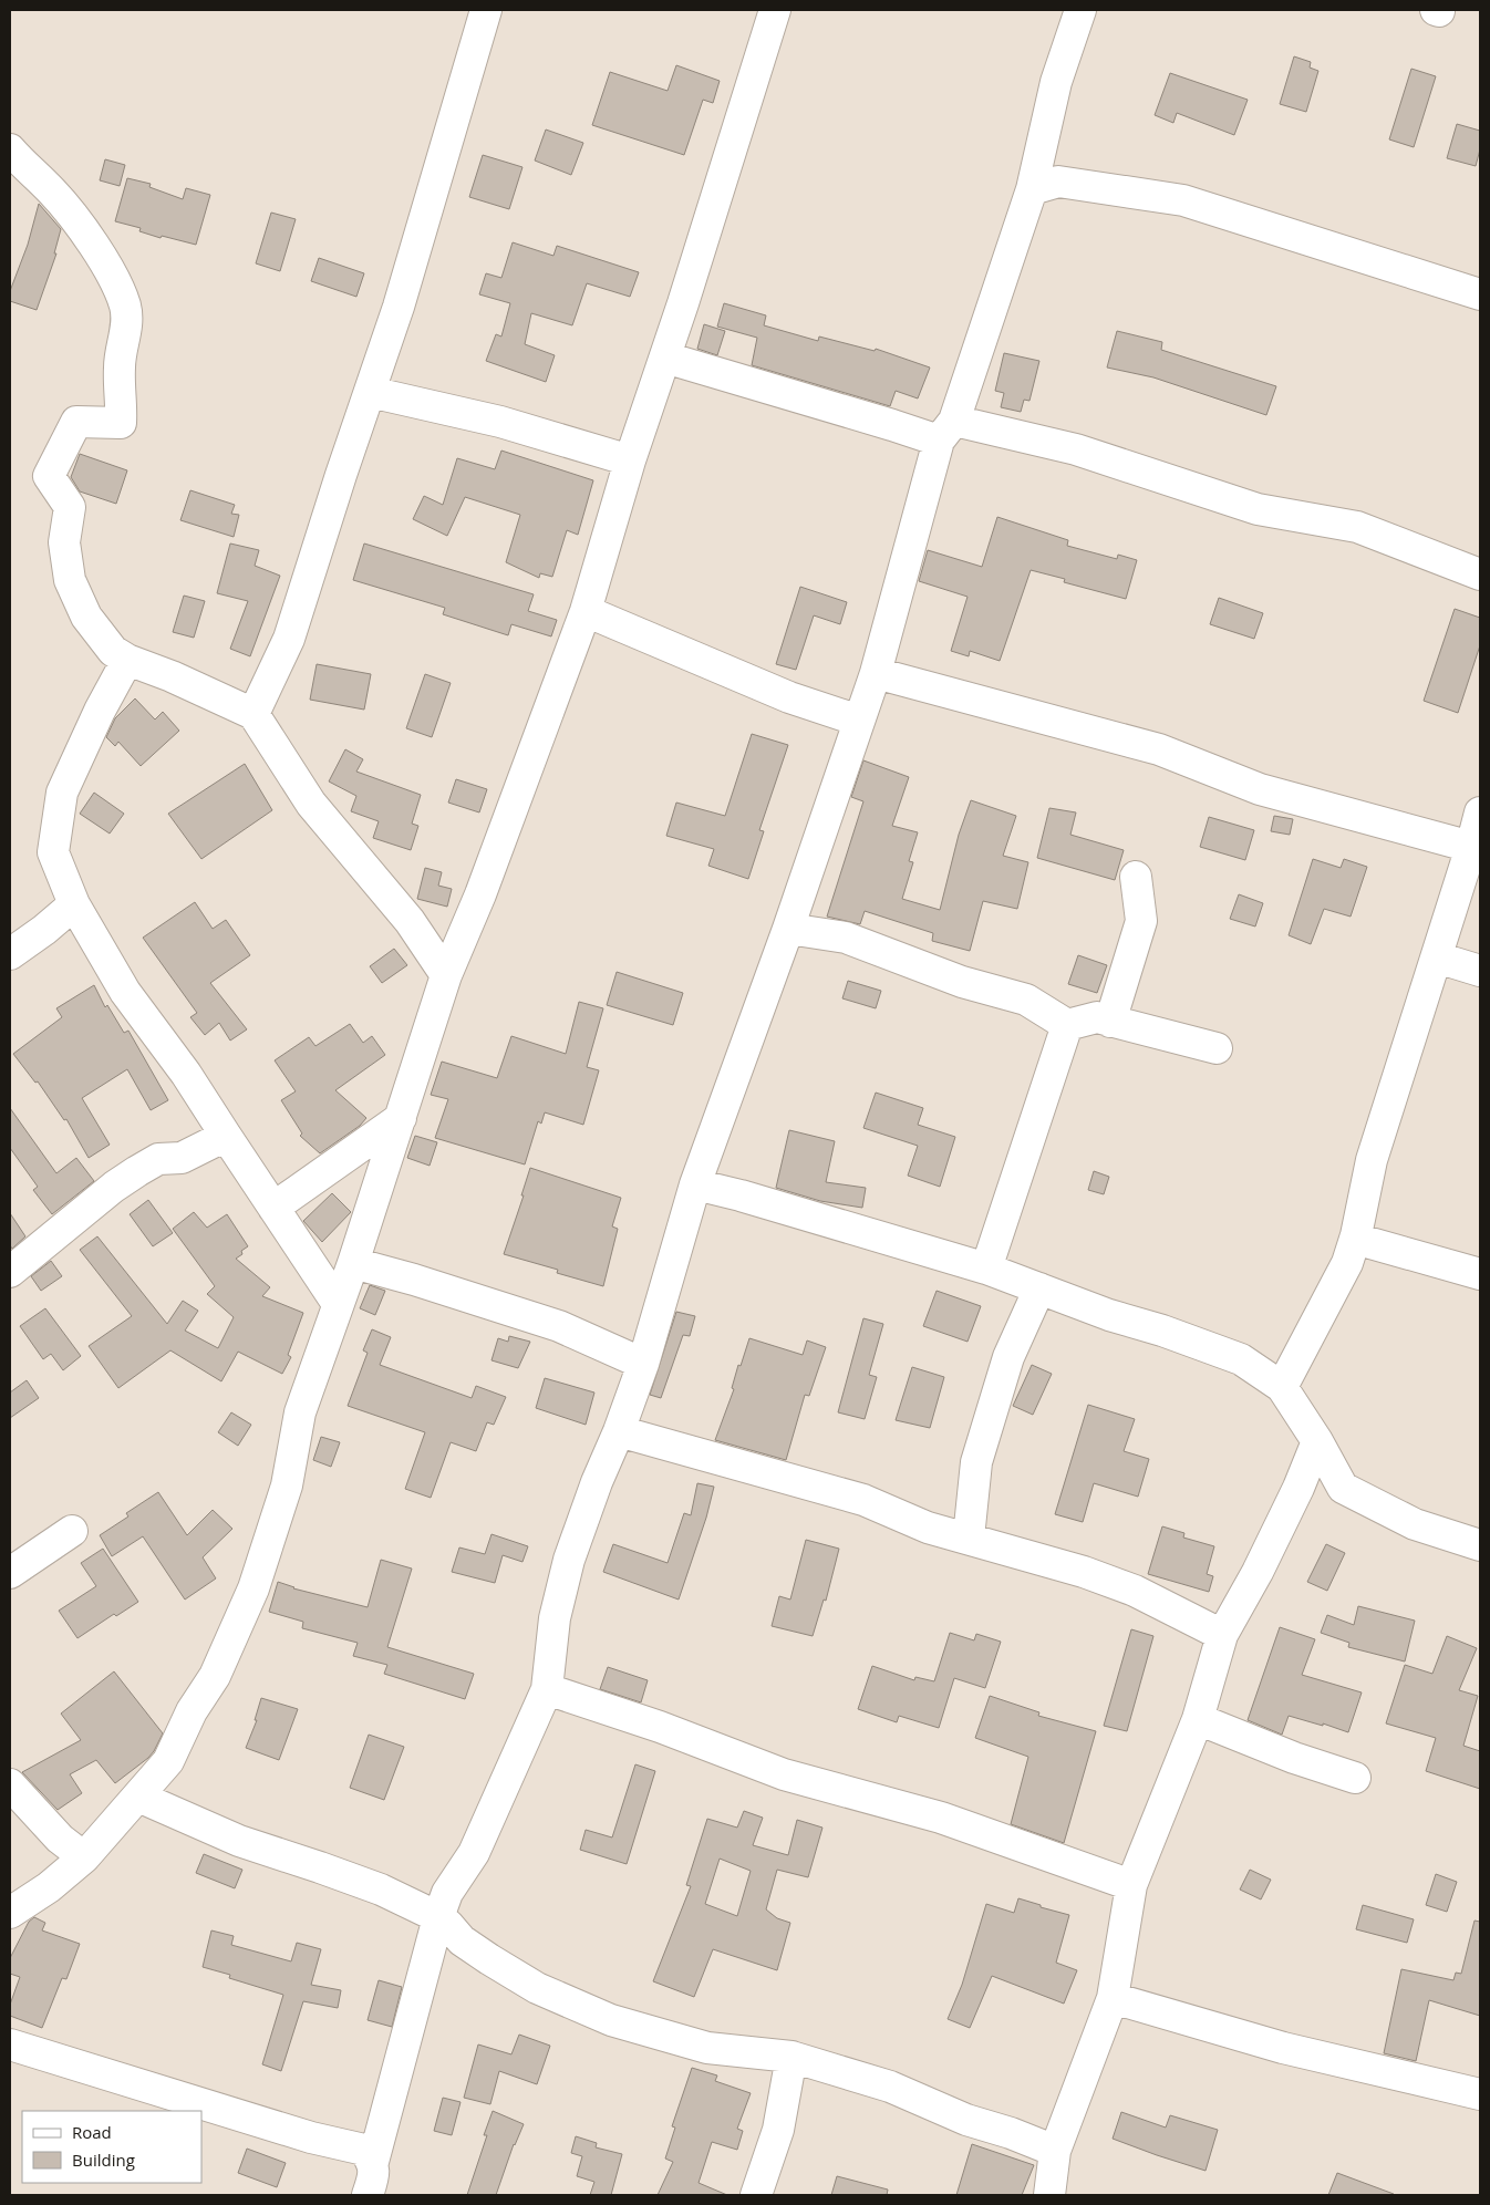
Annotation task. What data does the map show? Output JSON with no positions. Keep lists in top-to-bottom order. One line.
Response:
{"legend":["Road","Building"]}
